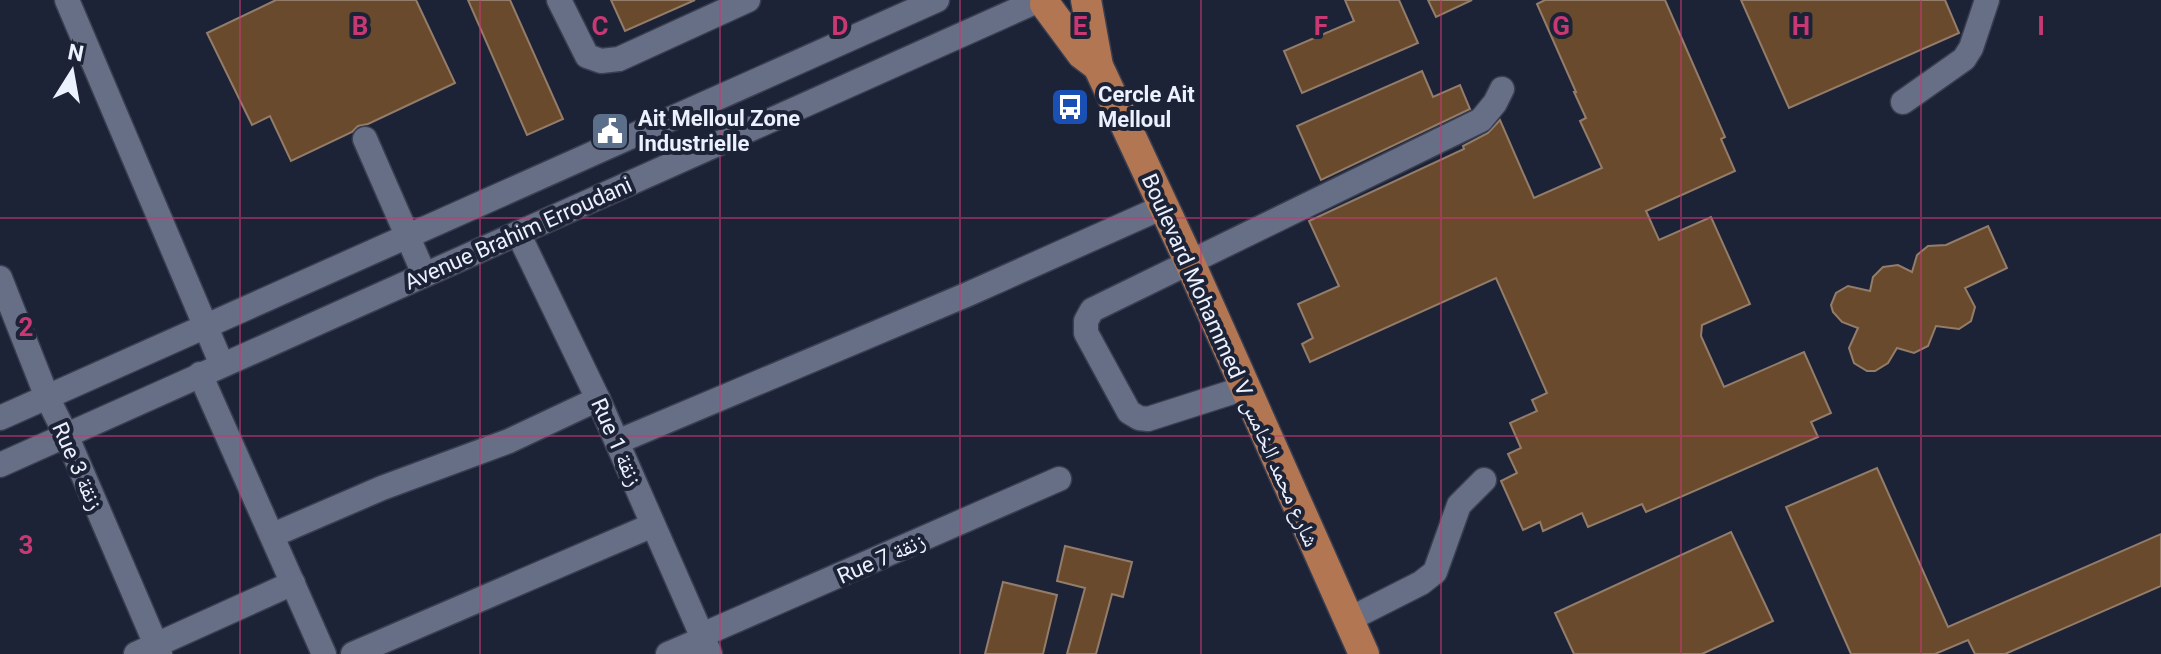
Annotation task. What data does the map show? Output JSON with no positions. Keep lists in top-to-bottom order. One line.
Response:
{"streets":{"main road":["Boulevard Mohammed V شارع محمد الخامس"],"street":["Avenue Brahim Erroudani","Rue 1 زنقة","Rue 3 زنقة","Rue 7 زنقة"]},"crossings":[["Avenue Brahim Erroudani","Boulevard Mohammed V شارع محمد الخامس"],["Avenue Brahim Erroudani","Rue 1 زنقة"],["Avenue Brahim Erroudani","Rue 3 زنقة"],["Rue 1 زنقة","Rue 7 زنقة"]],"places":{"bus stop":["Cercle Ait Melloul"],"public building":["Ait Melloul Zone Industrielle"]},"north":"top","grid":{"columns":["B","C","D","E","F","G","H","I"],"rows":["2","3"]}}
